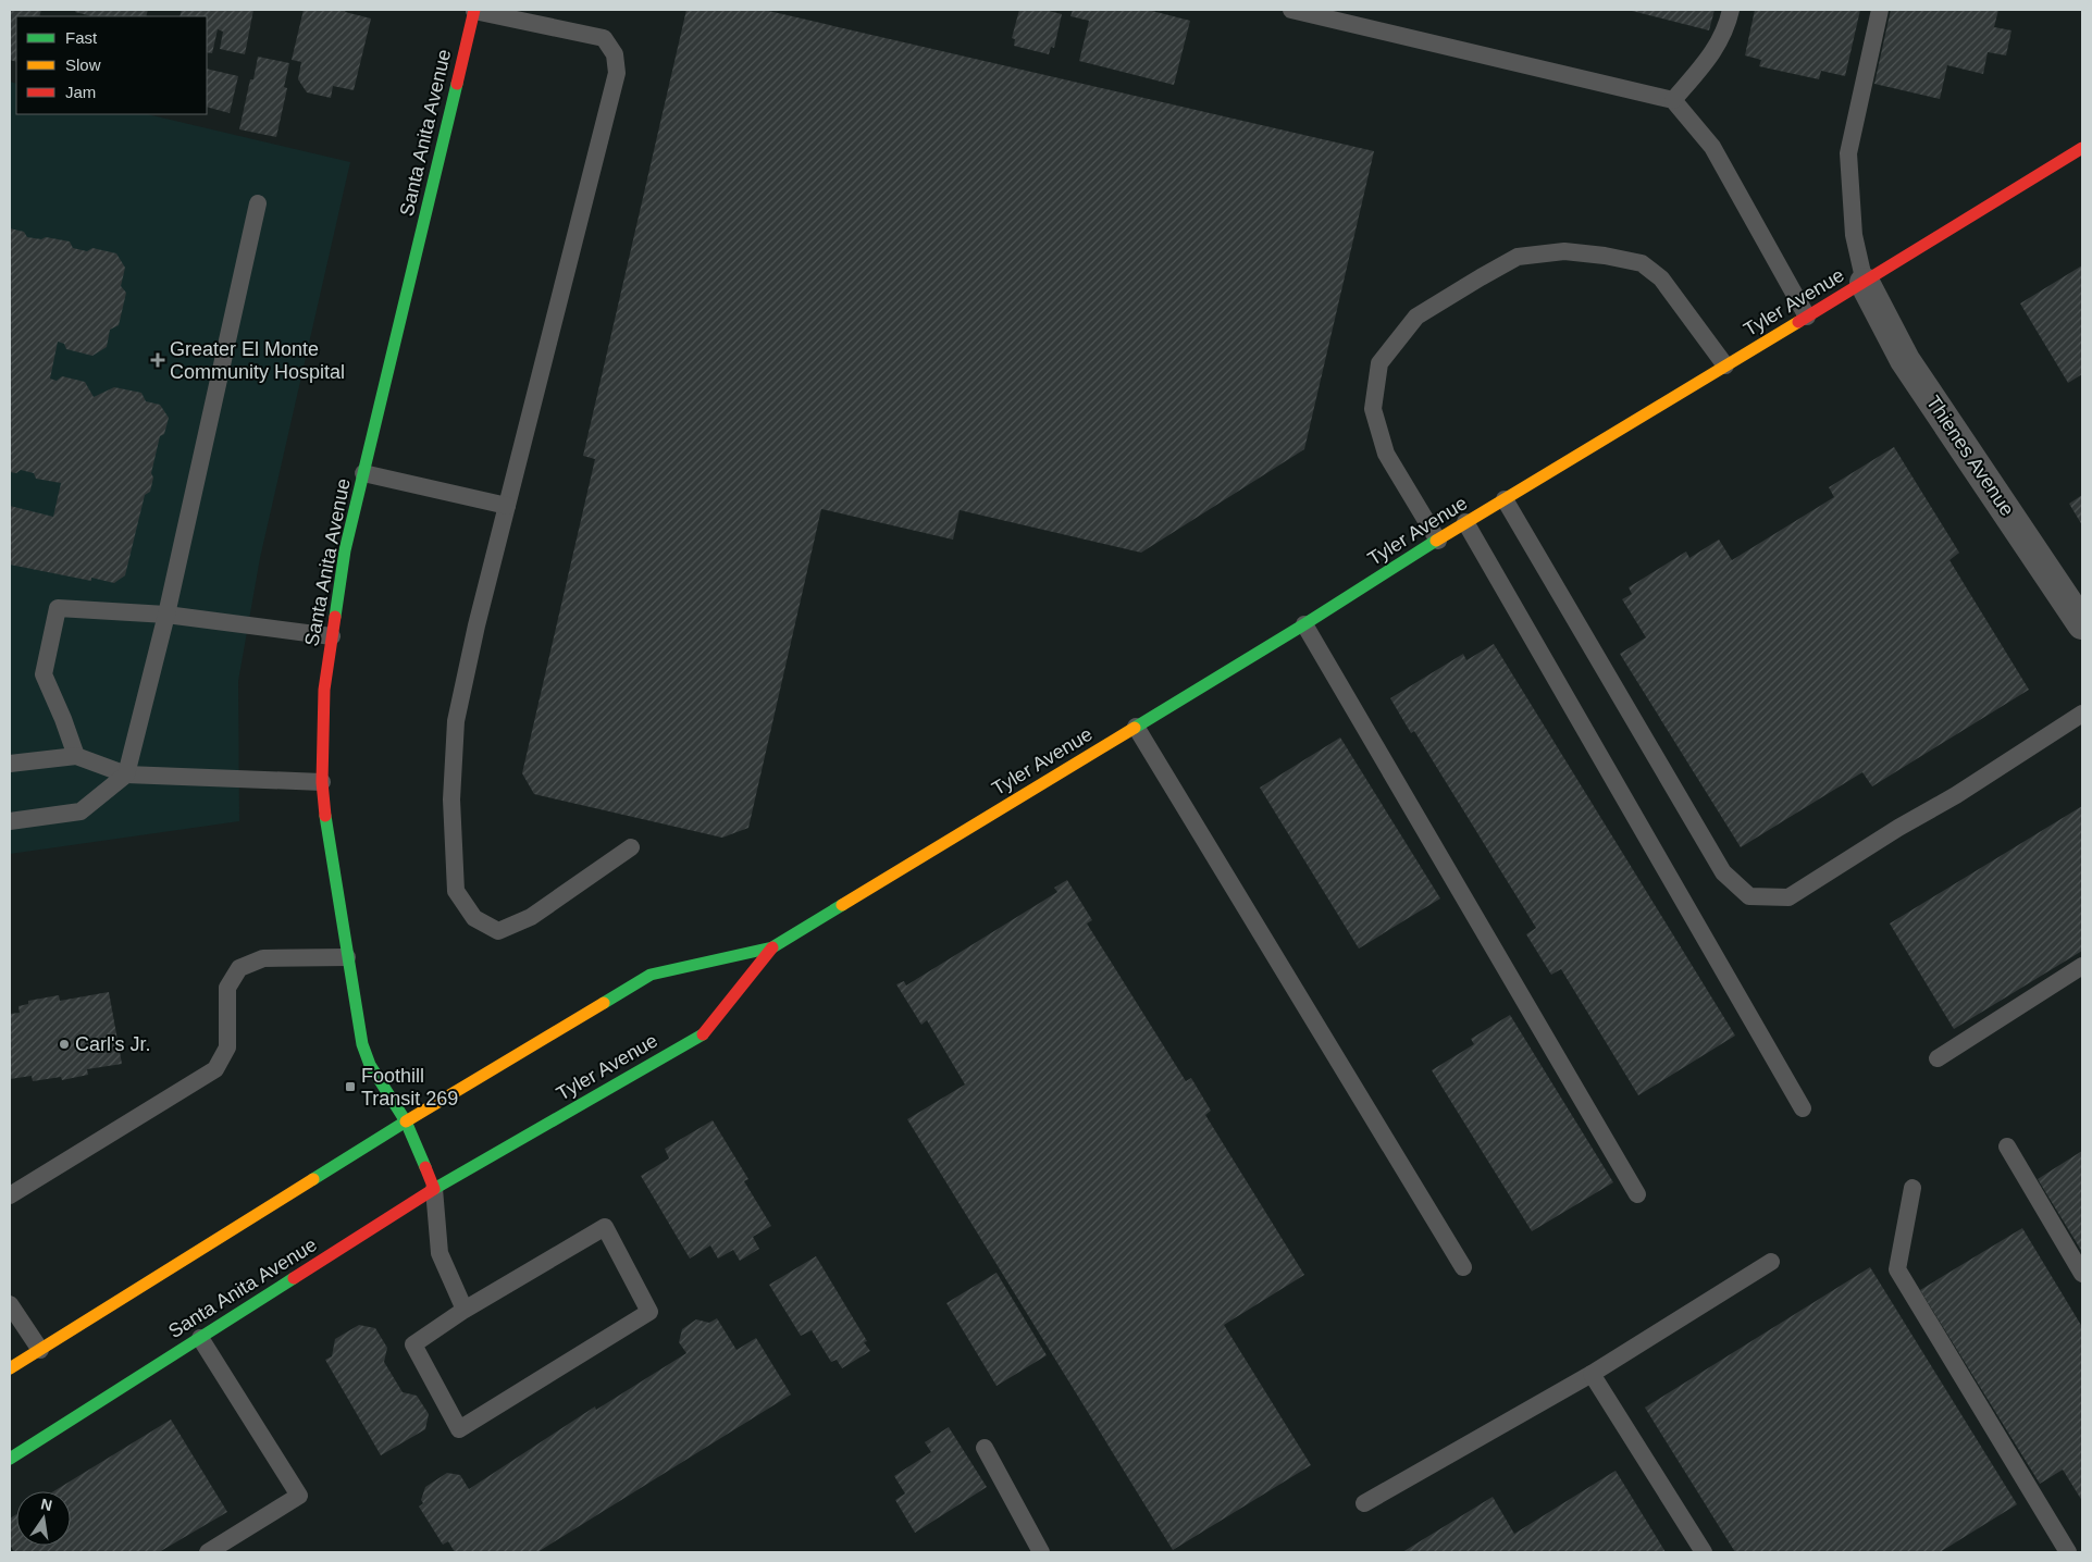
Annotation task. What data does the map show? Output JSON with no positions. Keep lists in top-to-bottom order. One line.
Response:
{"streets":{"main road":["Santa Anita Avenue","Tyler Avenue"],"street":["Thienes Avenue"]},"crossings":[["Santa Anita Avenue","Tyler Avenue"],["Tyler Avenue","Thienes Avenue"]],"places":{"health":["Greater El Monte Community Hospital"],"other":["Carl's Jr."],"transit":["Foothill Transit 269"]},"legend":["Fast","Slow","Jam"],"north":"top"}
